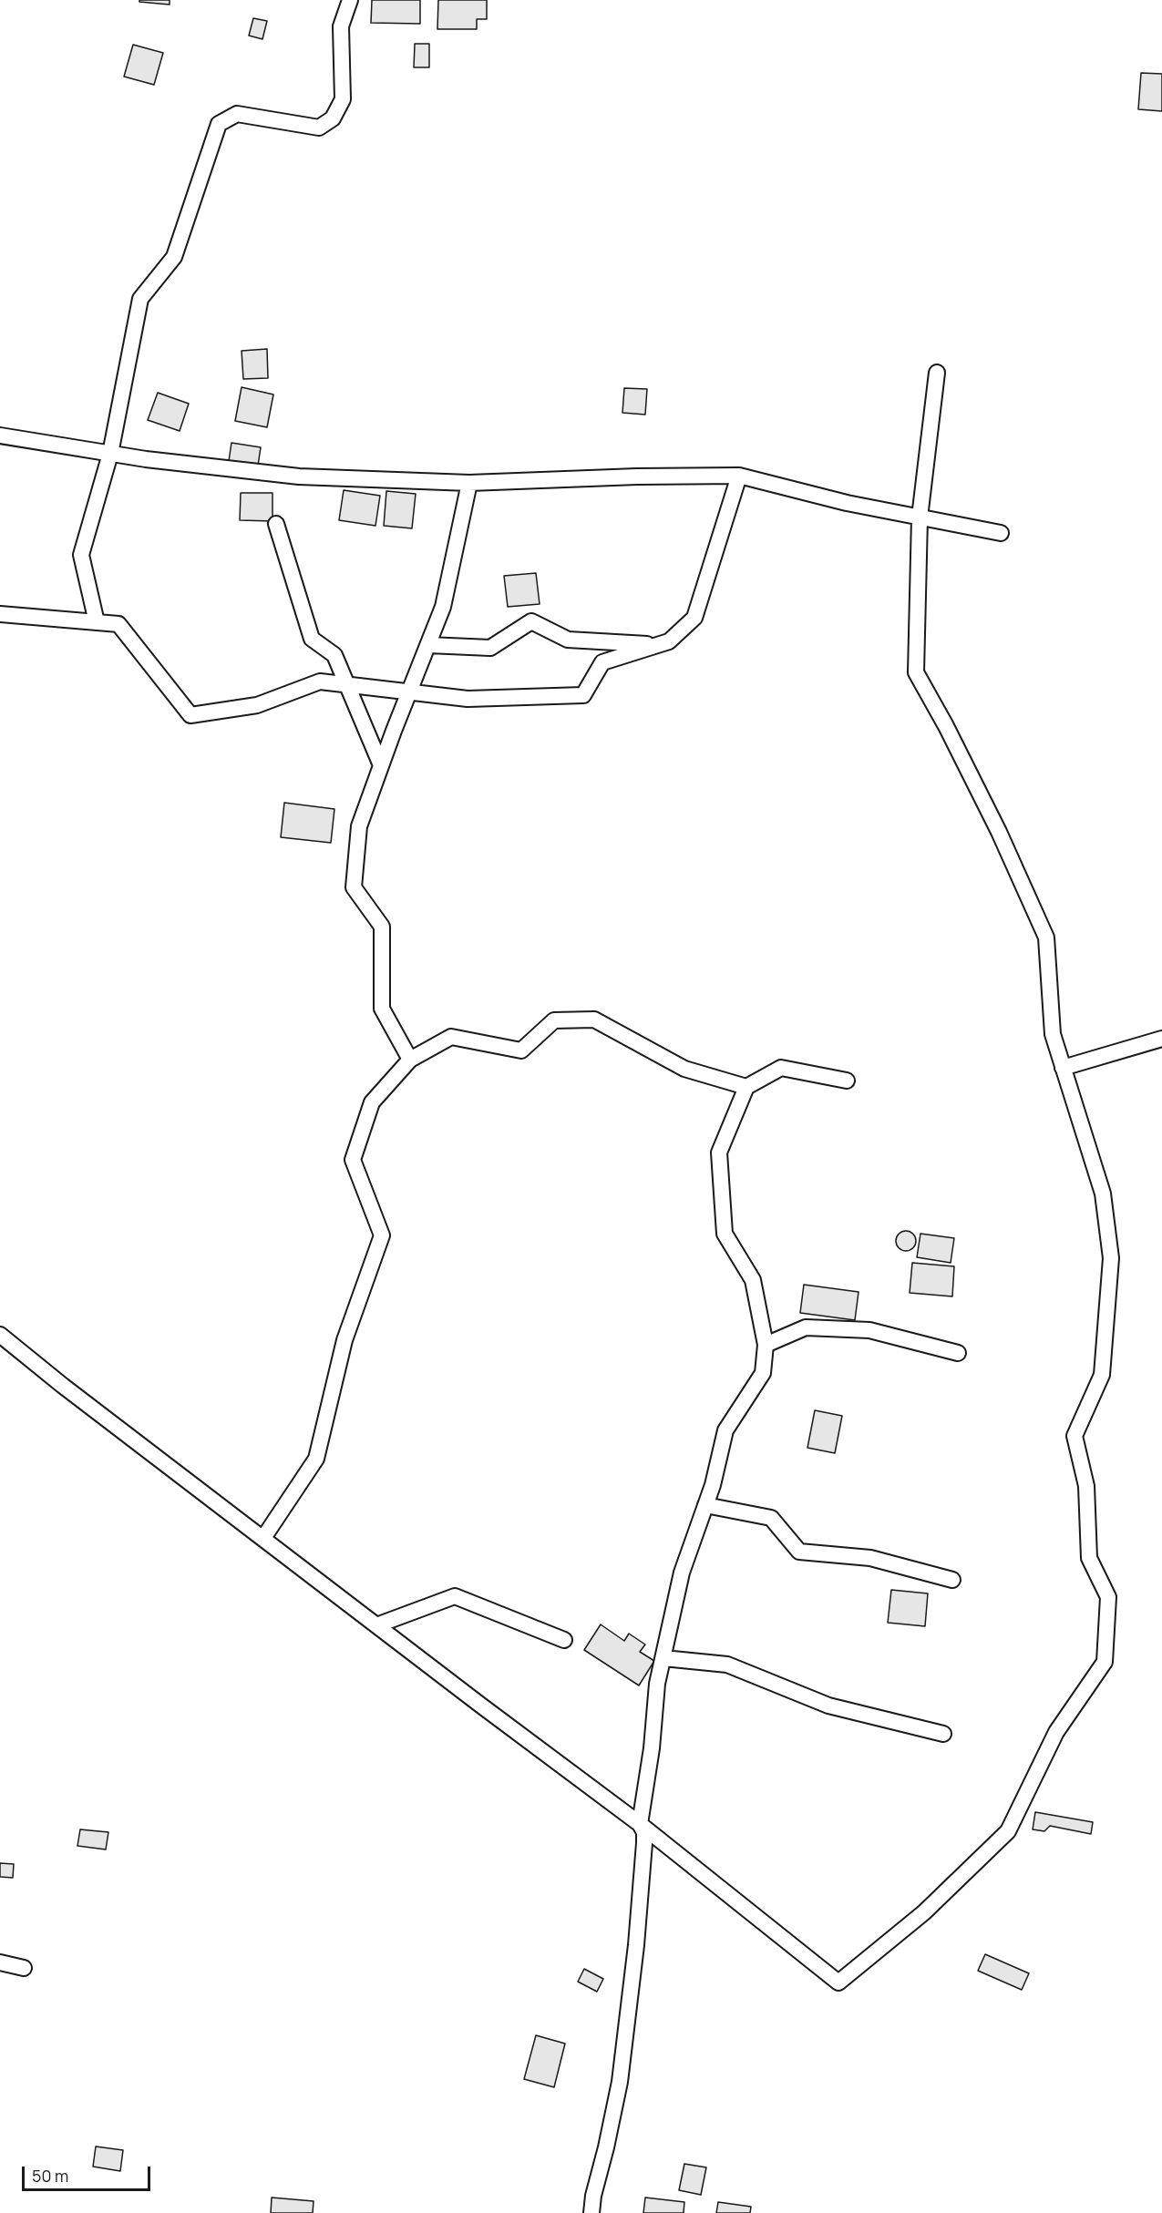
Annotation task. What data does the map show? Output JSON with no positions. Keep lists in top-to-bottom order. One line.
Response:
{"scale_bar":"50 m"}
